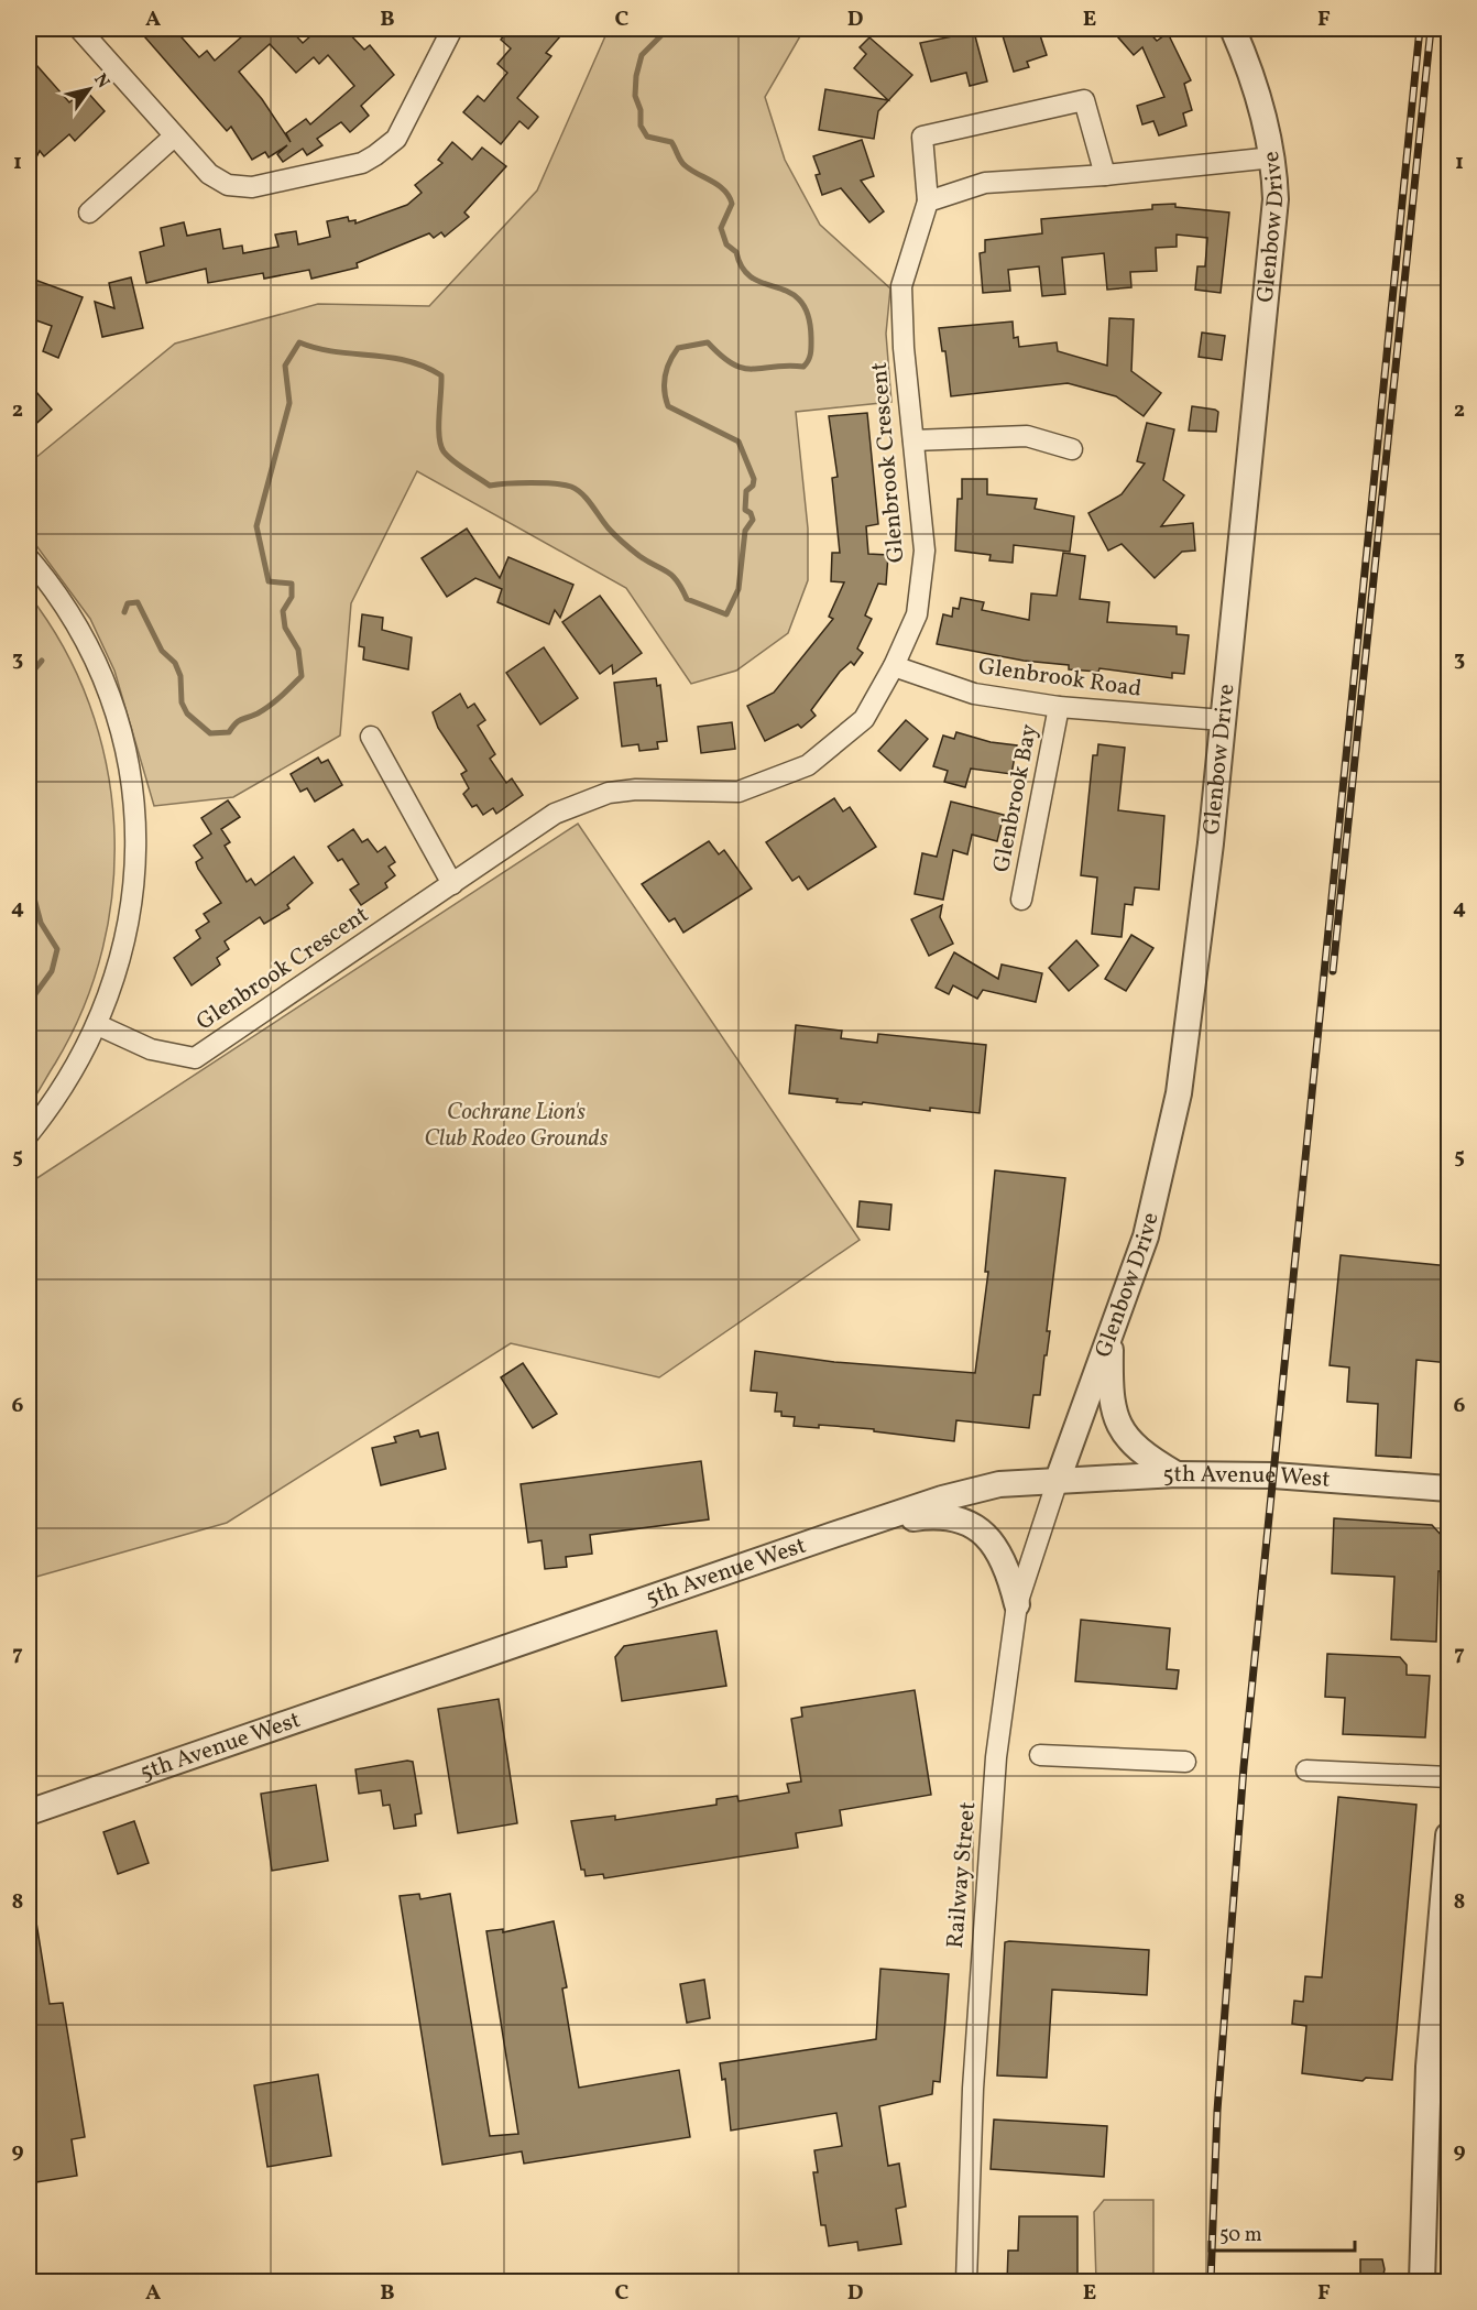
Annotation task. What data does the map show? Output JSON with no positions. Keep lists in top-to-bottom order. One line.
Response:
{"streets":{"street":["Glenbow Drive","Glenbrook Crescent","Glenbrook Road","Glenbrook Bay","5th Avenue West","Railway Street"]},"crossings":[["Glenbow Drive","Glenbrook Road"],["Glenbow Drive","5th Avenue West"],["Glenbow Drive","Railway Street"],["Glenbrook Crescent","Glenbrook Road"],["Glenbrook Road","Glenbrook Bay"],["5th Avenue West","Railway Street"]],"parks":["Cochrane Lion's Club Rodeo Grounds"],"scale_bar":"50 m","north":"top right","grid":{"columns":["A","B","C","D","E","F"],"rows":["1","2","3","4","5","6","7","8","9"]}}
